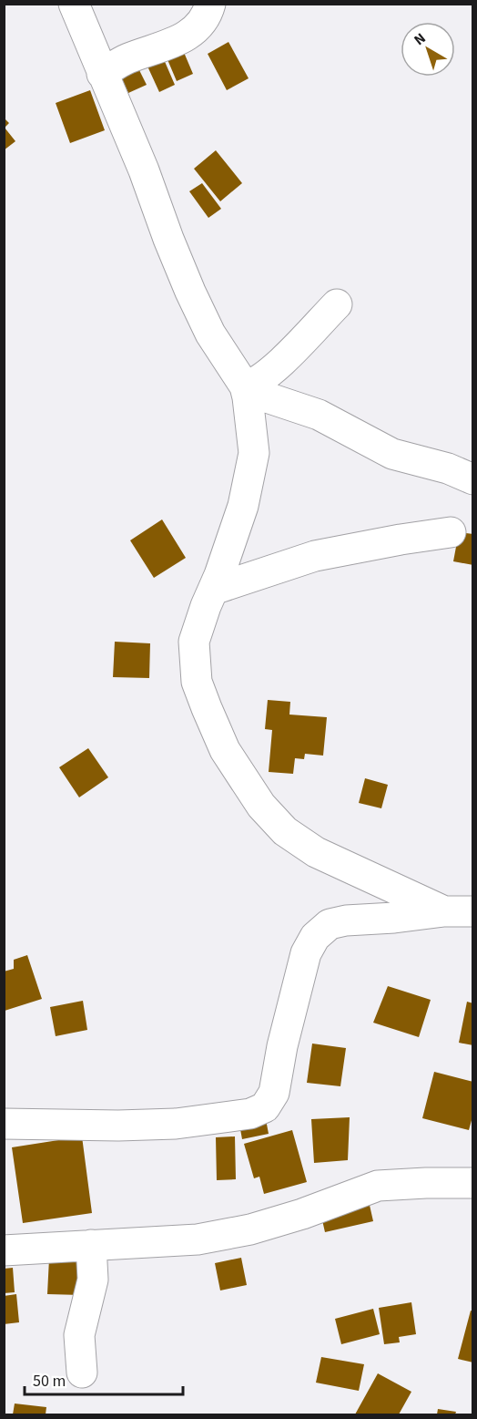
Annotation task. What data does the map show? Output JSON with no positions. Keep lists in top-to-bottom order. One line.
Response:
{"scale_bar":"50 m","north":"top left"}
